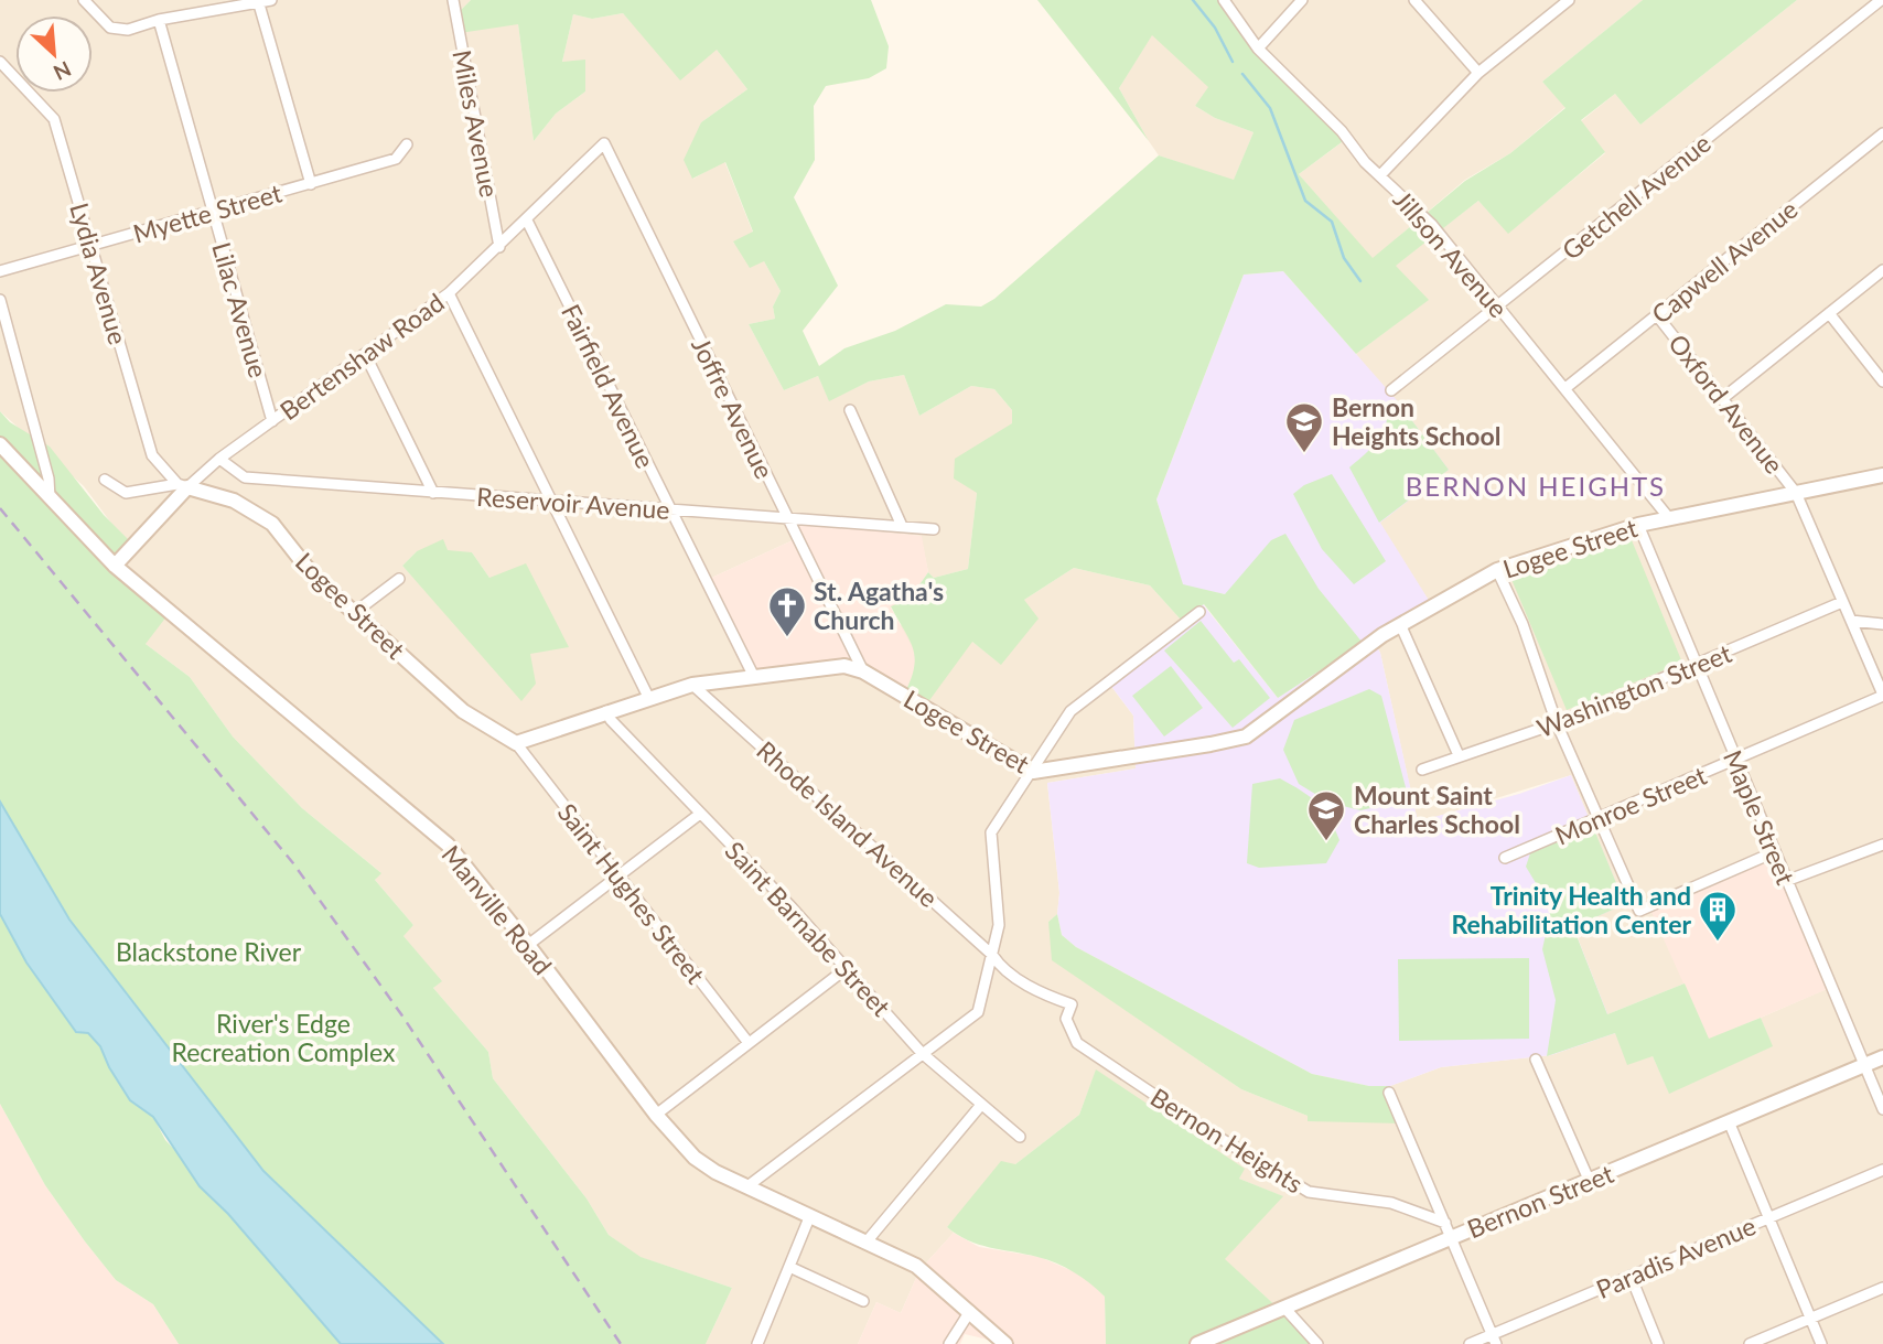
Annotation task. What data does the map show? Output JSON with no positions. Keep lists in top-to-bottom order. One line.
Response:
{"streets":{"street":["Miles Avenue","Getchell Avenue","Myette Street","Jillson Avenue","Capwell Avenue","Lydia Avenue","Lilac Avenue","Bertenshaw Road","Fairfield Avenue","Oxford Avenue","Joffre Avenue","Reservoir Avenue","Logee Street","Washington Street","Monroe Street","Maple Street","Rhode Island Avenue","Saint Hughes Street","Manville Road","Saint Barnabe Street","Bernon Heights","Bernon Street","Paradis Avenue"]},"crossings":[["Miles Avenue","Bertenshaw Road"],["Getchell Avenue","Jillson Avenue"],["Myette Street","Lydia Avenue"],["Myette Street","Lilac Avenue"],["Jillson Avenue","Capwell Avenue"],["Jillson Avenue","Logee Street"],["Capwell Avenue","Oxford Avenue"],["Lydia Avenue","Bertenshaw Road"],["Lydia Avenue","Logee Street"],["Lilac Avenue","Bertenshaw Road"],["Bertenshaw Road","Fairfield Avenue"],["Bertenshaw Road","Joffre Avenue"],["Bertenshaw Road","Reservoir Avenue"],["Bertenshaw Road","Logee Street"],["Bertenshaw Road","Manville Road"],["Fairfield Avenue","Reservoir Avenue"],["Fairfield Avenue","Logee Street"],["Oxford Avenue","Logee Street"],["Oxford Avenue","Washington Street"],["Oxford Avenue","Monroe Street"],["Joffre Avenue","Reservoir Avenue"],["Joffre Avenue","Logee Street"],["Logee Street","Maple Street"],["Logee Street","Rhode Island Avenue"],["Logee Street","Saint Hughes Street"],["Logee Street","Saint Barnabe Street"],["Washington Street","Maple Street"],["Monroe Street","Maple Street"],["Maple Street","Bernon Street"],["Rhode Island Avenue","Bernon Heights"]],"districts":["BERNON HEIGHTS"],"parks":["Blackstone River","River's Edge Recreation Complex"],"places":{"school or university":["Bernon Heights School","Mount Saint Charles School"],"church":["St. Agatha's Church"],"building":["Trinity Health and Rehabilitation Center"]},"north":"bottom right"}
